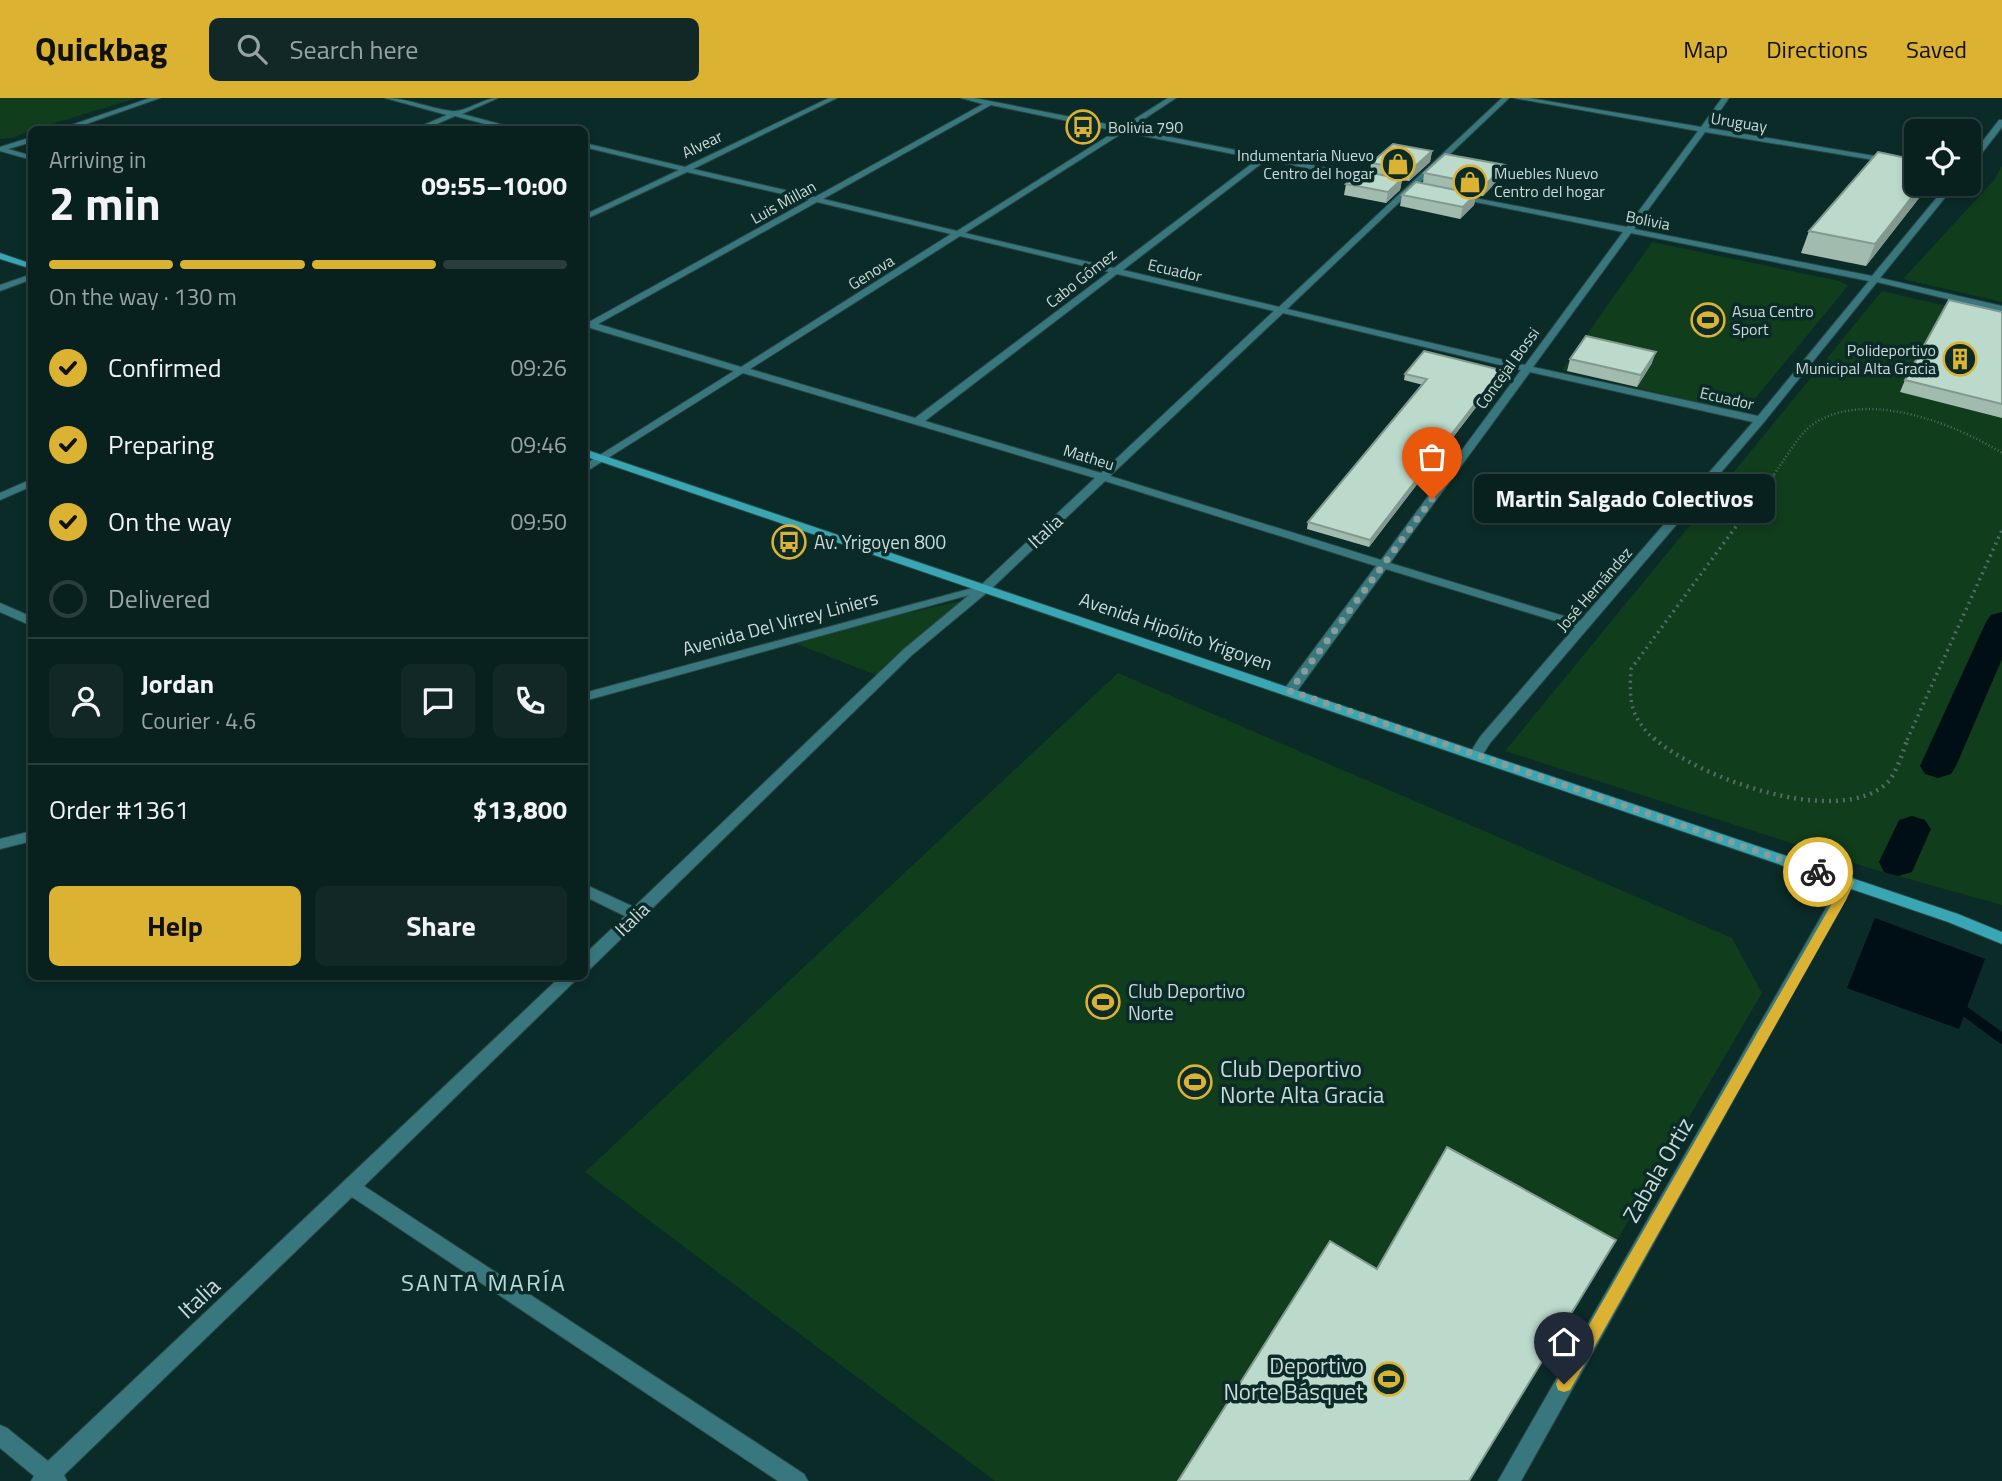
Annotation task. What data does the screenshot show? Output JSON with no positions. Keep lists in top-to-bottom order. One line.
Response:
{"streets":{"main road":["Avenida Hipólito Yrigoyen"],"street":["Uruguay","Alvear","Luis Millan","Bolivia","Ecuador","Genova","Cabo Gómez","Concejal Bossi","Matheu","Italia","José Hernández","Avenida Del Virrey Liniers","Zabala Ortiz"]},"crossings":[["Uruguay","Concejal Bossi"],["Alvear","Ecuador"],["Luis Millan","Ecuador"],["Bolivia","Concejal Bossi"],["Bolivia","José Hernández"],["Ecuador","Genova"],["Ecuador","Cabo Gómez"],["Ecuador","Concejal Bossi"],["Ecuador","Italia"],["Ecuador","José Hernández"],["Genova","Matheu"],["Genova","Avenida Hipólito Yrigoyen"],["Cabo Gómez","Matheu"],["Concejal Bossi","Matheu"],["Concejal Bossi","Avenida Hipólito Yrigoyen"],["Matheu","Italia"],["Matheu","José Hernández"],["Italia","Avenida Del Virrey Liniers"],["Italia","Avenida Hipólito Yrigoyen"],["José Hernández","Avenida Hipólito Yrigoyen"],["Avenida Del Virrey Liniers","Avenida Hipólito Yrigoyen"],["Avenida Hipólito Yrigoyen","Zabala Ortiz"]],"districts":["SANTA MARÍA"],"places":{"bus stop":["Bolivia 790","Av. Yrigoyen 800"],"shop":["Indumentaria Nuevo Centro del hogar","Muebles Nuevo Centro del hogar"],"sports":["Asua Centro Sport","Club Deportivo Norte","Club Deportivo Norte Alta Gracia","Deportivo Norte Básquet"],"building":["Polideportivo Municipal Alta Gracia"],"other":["Martin Salgado Colectivos"]},"page":{"header":"Quickbag","search":"Search here","nav":["Map","Directions","Saved"],"heading":["2 min","Arriving in","09:55–10:00"],"panel":["Jordan","Courier · 4.6","Order #1361","$13,800"],"bar":"On the way · 130 m","list":[["Confirmed","09:26"],["Preparing","09:46"],["On the way","09:50"],"Delivered"],"bubble":"Martin Salgado Colectivos","buttons":["Help","Share"]}}
